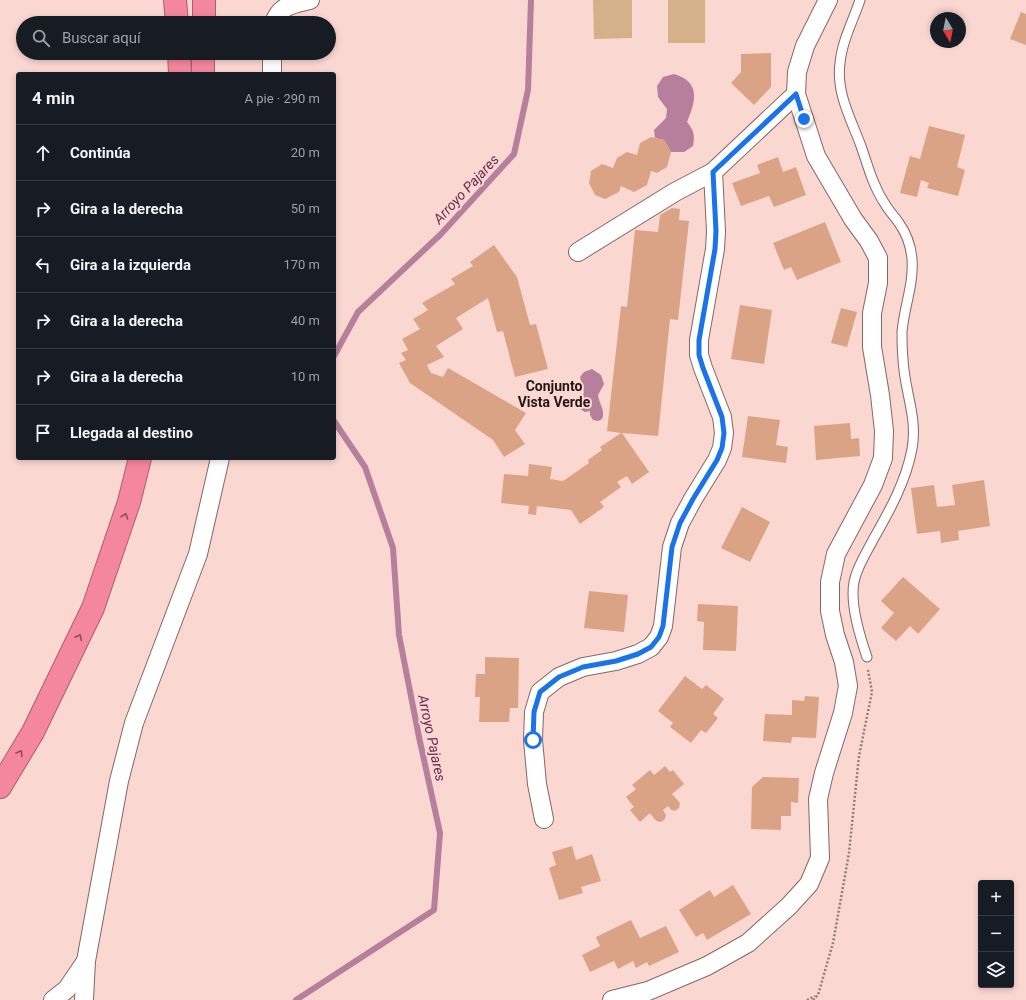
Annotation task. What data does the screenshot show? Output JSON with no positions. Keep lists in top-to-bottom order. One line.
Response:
{"districts":["Conjunto Vista Verde"],"water":["Arroyo Pajares"],"north":"bottom","page":{"search":"Buscar aquí","heading":["4 min","A pie · 290 m"],"list":[["Continúa","20 m"],["Gira a la derecha","50 m"],["Gira a la izquierda","170 m"],["Gira a la derecha","40 m"],["Gira a la derecha","10 m"],"Llegada al destino"],"map_buttons":["+","−"]}}
